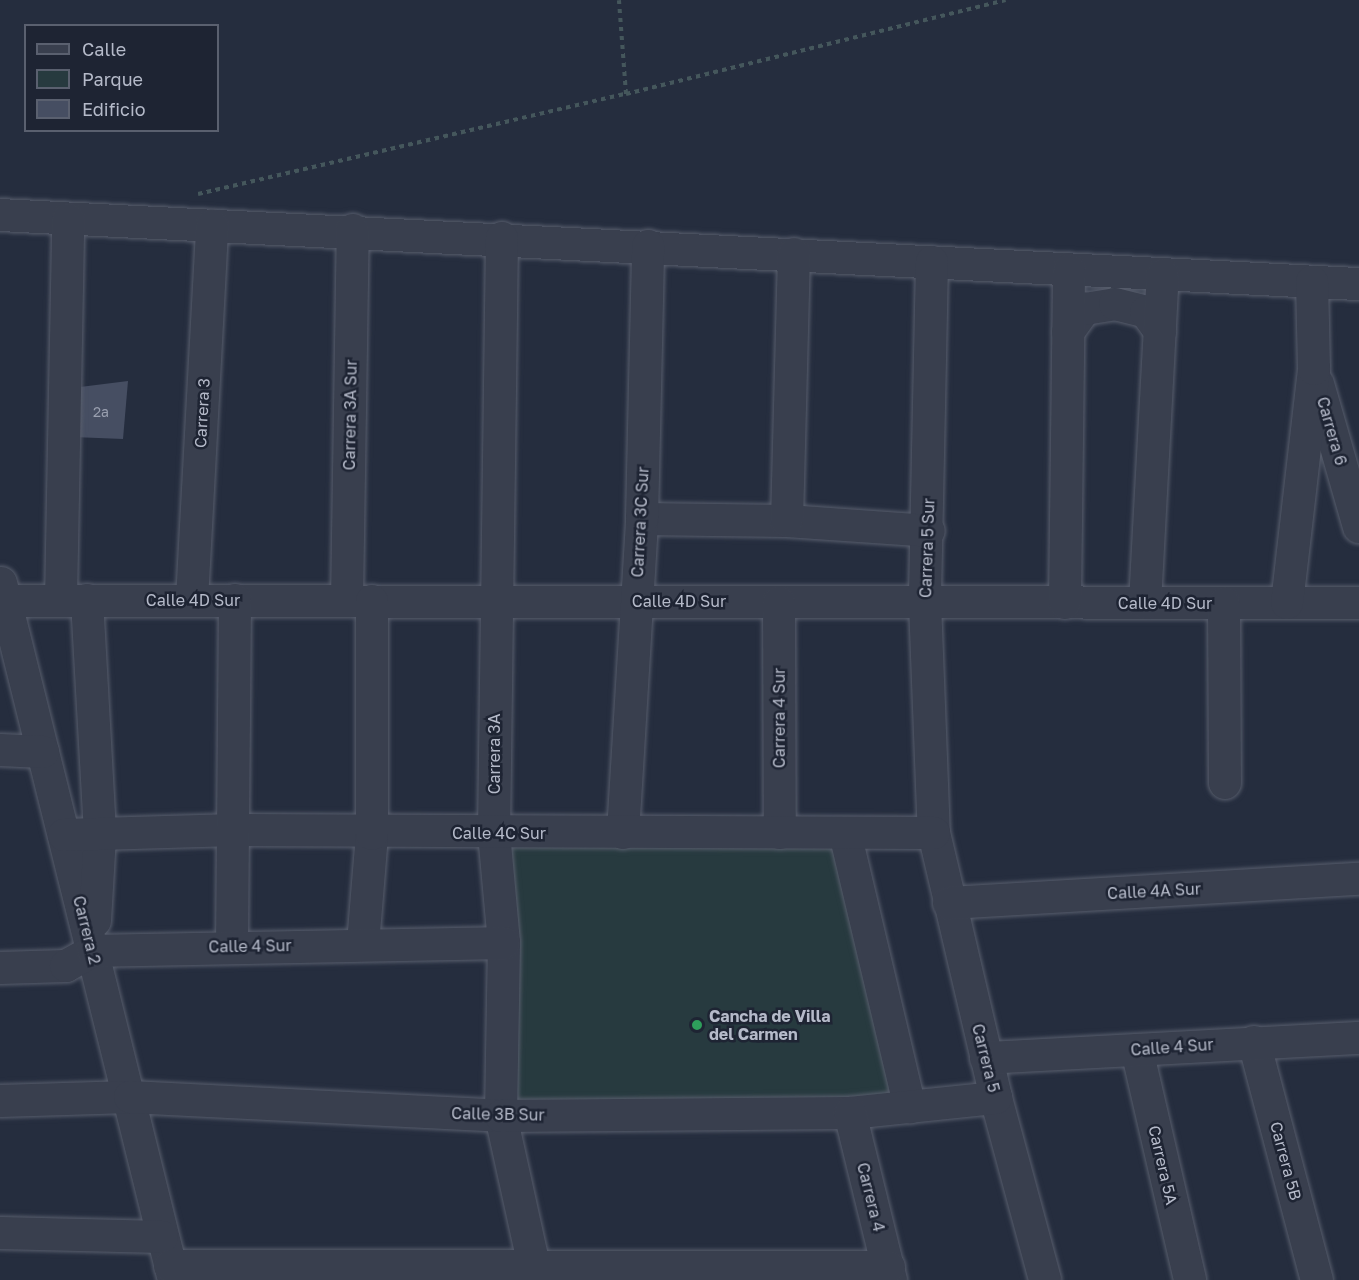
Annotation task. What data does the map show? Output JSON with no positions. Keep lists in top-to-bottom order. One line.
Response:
{"streets":{"street":["Carrera 3","Carrera 3A Sur","Carrera 6","Carrera 3C Sur","Carrera 5 Sur","Calle 4D Sur","Carrera 4 Sur","Carrera 3A","Calle 4C Sur","Calle 4A Sur","Carrera 2","Calle 4 Sur","Carrera 5","Calle 3B Sur","Carrera 5B","Carrera 5A","Carrera 4"]},"crossings":[["Carrera 3","Calle 4D Sur"],["Carrera 3A Sur","Calle 4D Sur"],["Carrera 3A Sur","Calle 4C Sur"],["Carrera 3A Sur","Calle 4 Sur"],["Carrera 3C Sur","Calle 4D Sur"],["Carrera 3C Sur","Calle 4C Sur"],["Carrera 5 Sur","Calle 4D Sur"],["Carrera 5 Sur","Calle 4C Sur"],["Carrera 5 Sur","Carrera 5"],["Calle 4D Sur","Carrera 4 Sur"],["Calle 4D Sur","Carrera 3A"],["Calle 4D Sur","Carrera 2"],["Carrera 4 Sur","Calle 4C Sur"],["Carrera 3A","Calle 4C Sur"],["Carrera 3A","Calle 4 Sur"],["Carrera 3A","Calle 3B Sur"],["Calle 4C Sur","Carrera 2"],["Calle 4C Sur","Carrera 5"],["Calle 4A Sur","Carrera 5"],["Carrera 2","Calle 4 Sur"],["Carrera 2","Calle 3B Sur"],["Calle 4 Sur","Carrera 5"],["Calle 4 Sur","Carrera 5B"],["Calle 4 Sur","Carrera 5A"],["Carrera 5","Calle 3B Sur"],["Calle 3B Sur","Carrera 4"]],"places":["Cancha de Villa del Carmen"],"house_numbers":["2a"],"legend":["Calle","Parque","Edificio"]}
